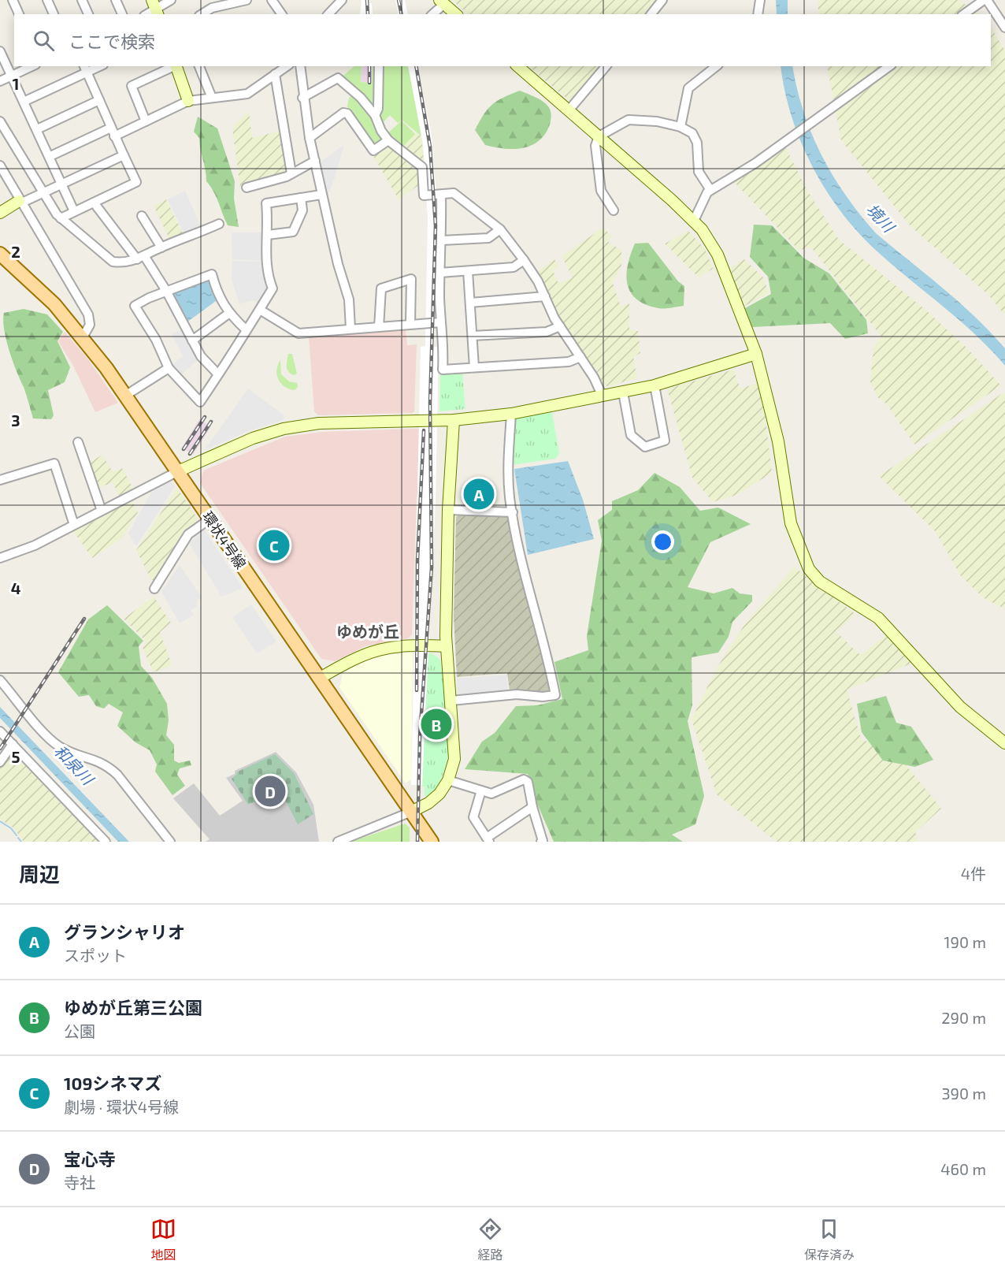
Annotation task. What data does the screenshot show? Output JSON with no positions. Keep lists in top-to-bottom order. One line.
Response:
{"streets":{"main road":["環状4号線"]},"districts":["ゆめが丘"],"water":["境川","和泉川"],"page":{"search":"ここで検索","pins":["A","C","B","D"],"heading":["周辺","4件"],"list":[{"mark":"A","name":"グランシャリオ","note":"スポット","value":"190 m"},{"mark":"B","name":"ゆめが丘第三公園","note":"公園","value":"290 m"},{"mark":"C","name":"109シネマズ","note":"劇場 · 環状4号線","value":"390 m"},{"mark":"D","name":"宝心寺","note":"寺社","value":"460 m"}],"nav":["地図","経路","保存済み"]},"grid":{"rows":["1","2","3","4","5"]}}
